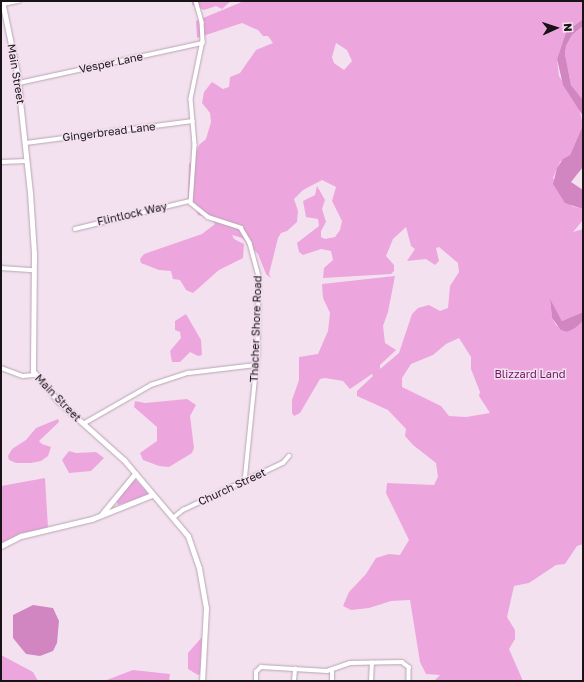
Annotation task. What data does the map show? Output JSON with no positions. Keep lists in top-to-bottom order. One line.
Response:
{"streets":{"main road":["Main Street"],"street":["Vesper Lane","Gingerbread Lane","Flintlock Way","Thacher Shore Road","Church Street"]},"crossings":[["Vesper Lane","Main Street"],["Main Street","Gingerbread Lane"],["Main Street","Church Street"],["Flintlock Way","Thacher Shore Road"],["Thacher Shore Road","Church Street"]],"parks":["Blizzard Land"],"north":"right"}
